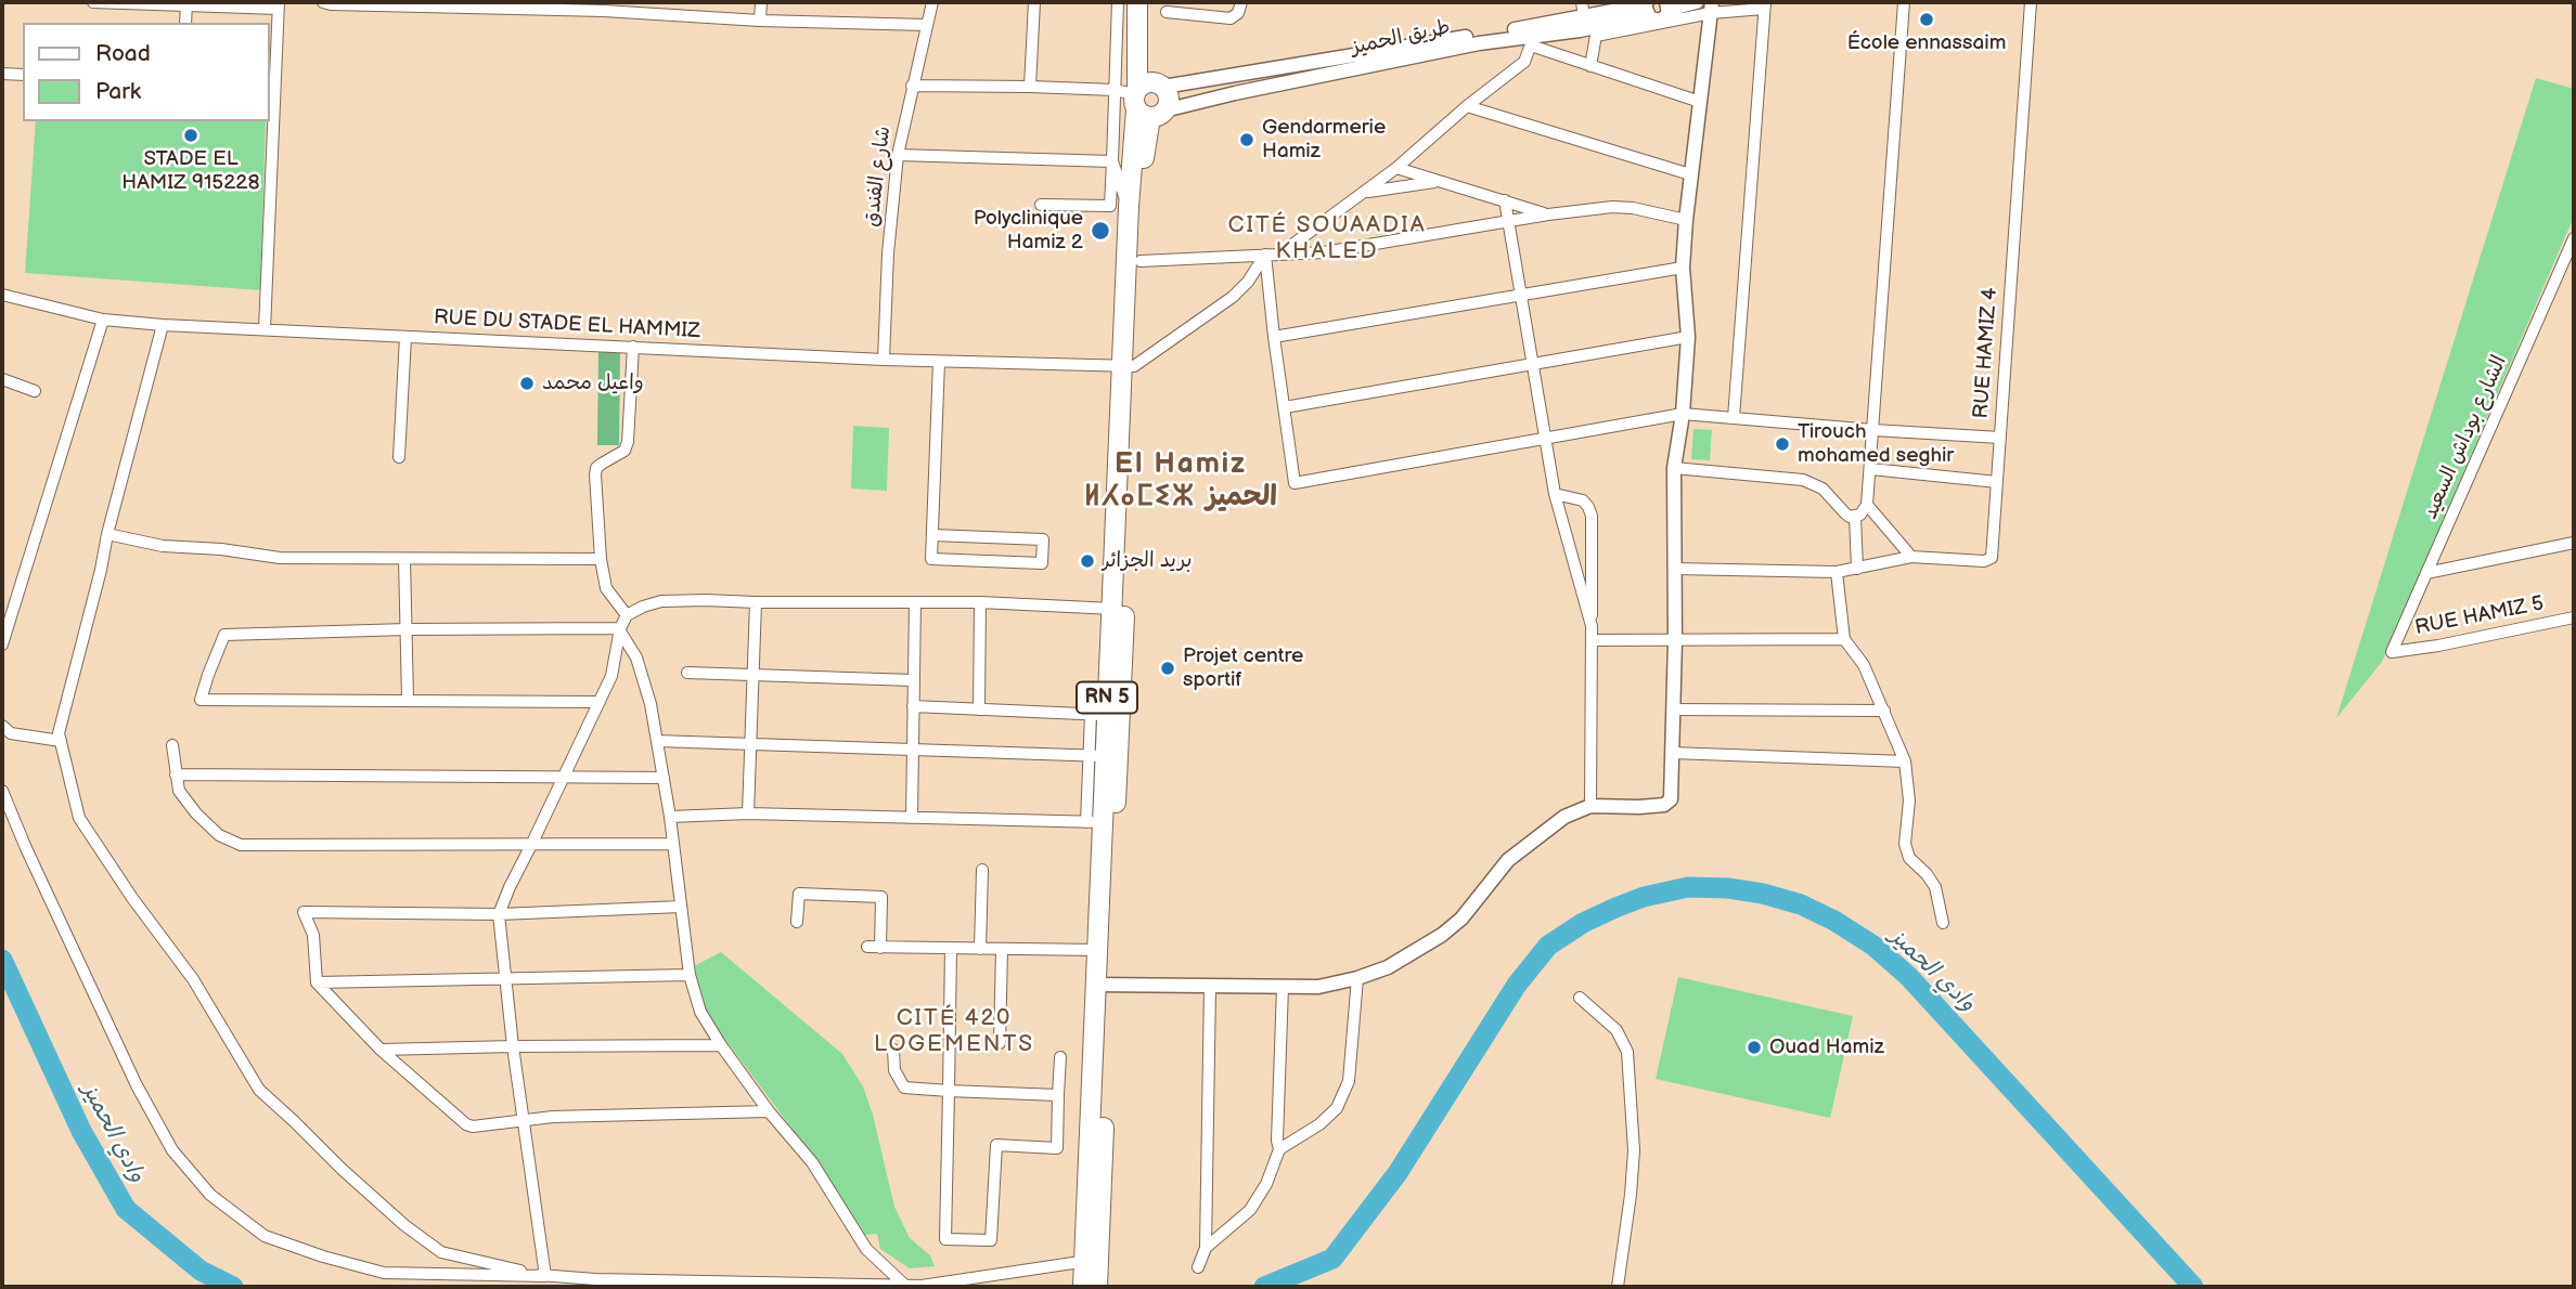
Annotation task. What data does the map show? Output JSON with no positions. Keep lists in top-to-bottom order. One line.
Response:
{"streets":{"highway":["RN 5"],"street":["طريق الحميز","شارع الفندق","RUE DU STADE EL HAMMIZ","RUE HAMIZ 4","الشارع بوداش السعيد","RUE HAMIZ 5"]},"crossings":[["طريق الحميز","RN 5"],["شارع الفندق","RUE DU STADE EL HAMMIZ"],["RUE DU STADE EL HAMMIZ","RN 5"],["الشارع بوداش السعيد","RUE HAMIZ 5"]],"districts":["CITÉ SOUAADIA KHALED","El Hamiz ⵍⵃⴰⵎⵉⵣ الحميز","CITÉ 420 LOGEMENTS"],"water":["وادي الحميز"],"places":["École ennassaim","STADE EL HAMIZ 915228","Gendarmerie Hamiz","Polyclinique Hamiz 2","واعيل محمد","Tirouch mohamed seghir","بريد الجزائر","Projet centre sportif","Ouad Hamiz"],"legend":["Road","Park"]}
